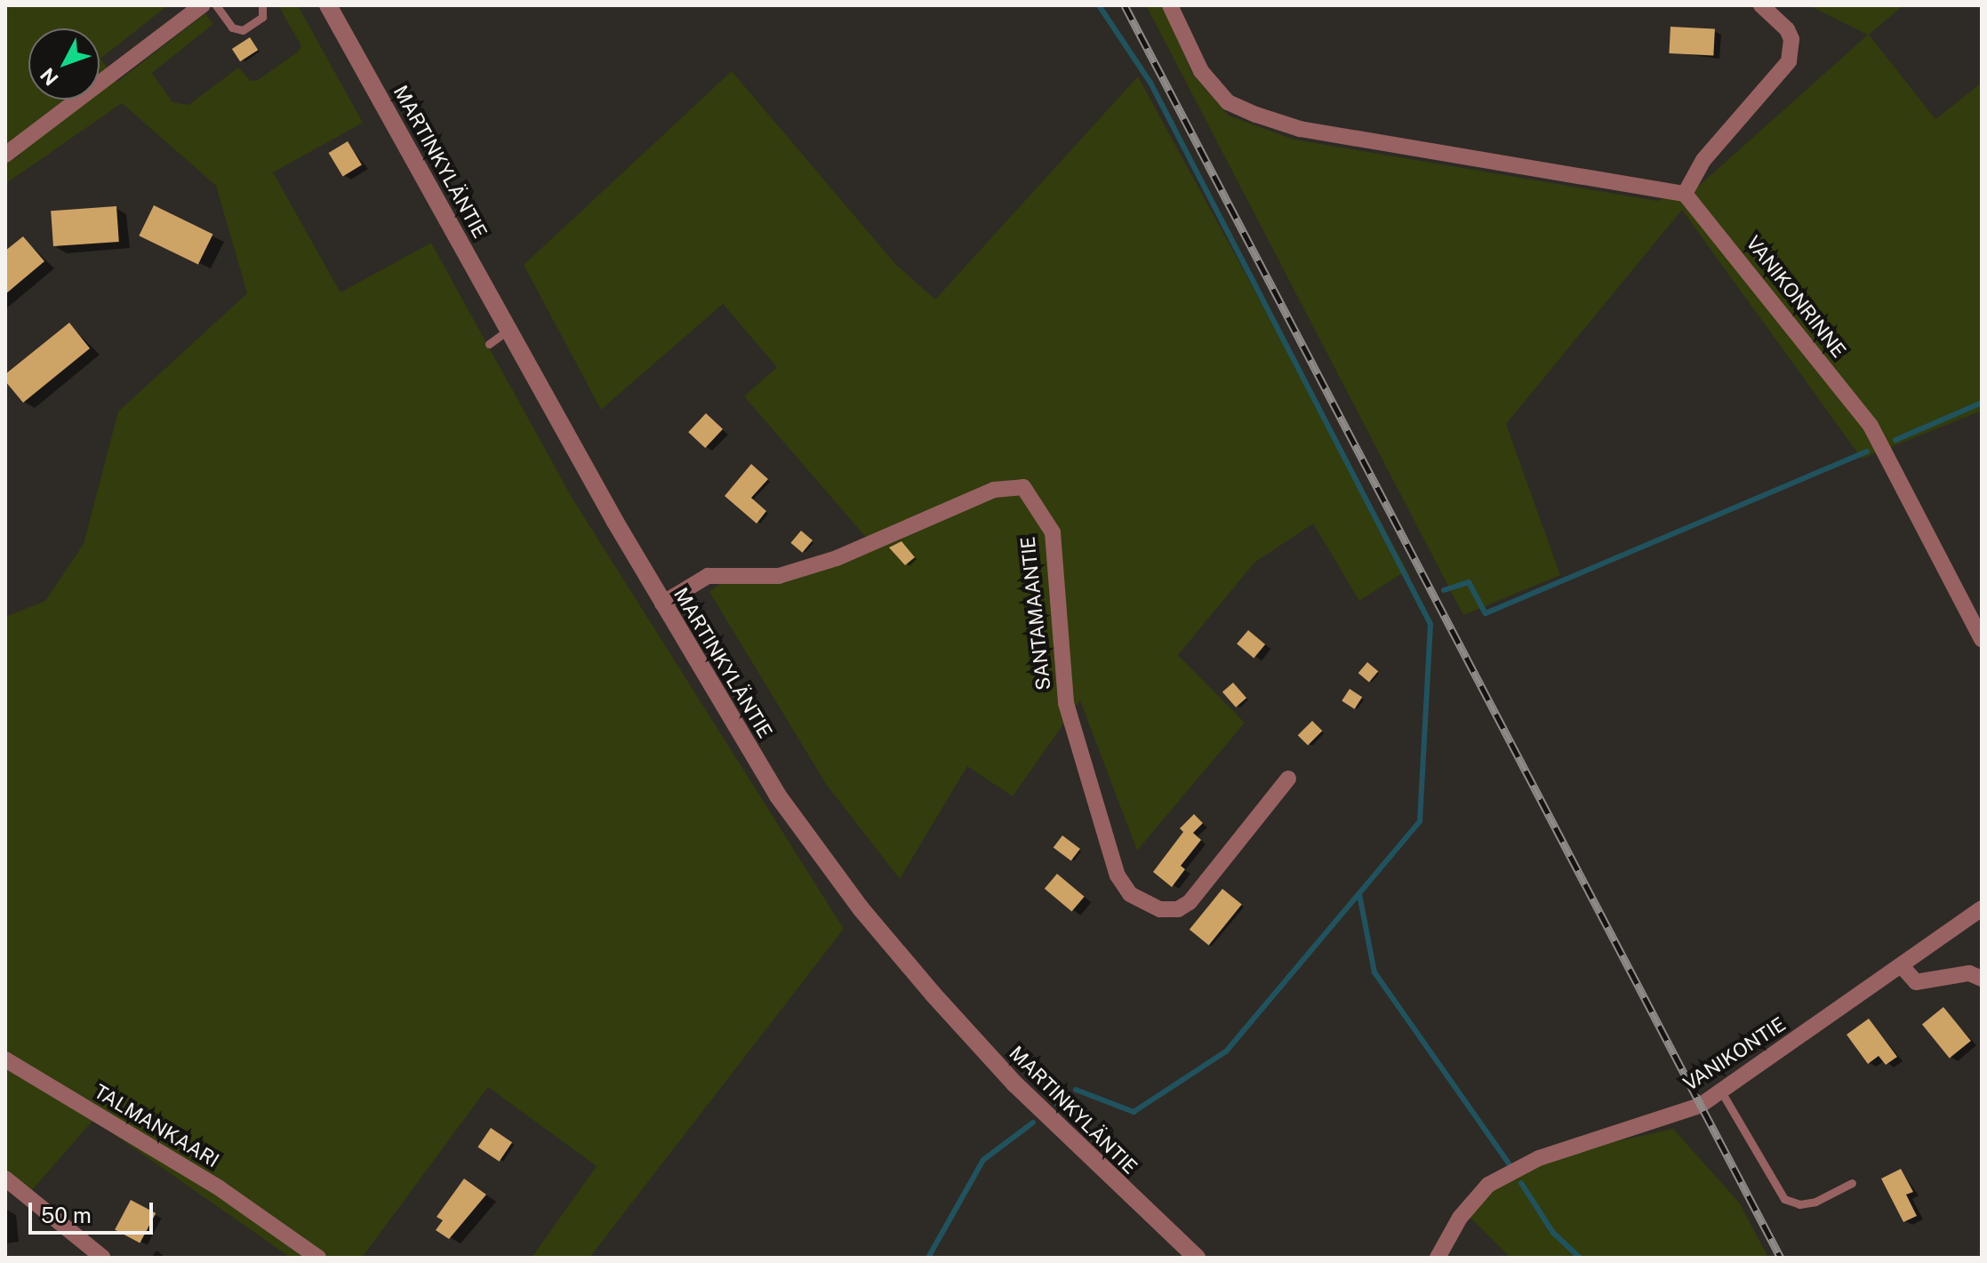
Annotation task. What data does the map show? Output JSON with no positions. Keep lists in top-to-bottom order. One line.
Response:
{"streets":{"street":["MARTINKYLÄNTIE","VANIKONRINNE","SANTAMAANTIE","VANIKONTIE","TALMANKAARI"]},"crossings":[["MARTINKYLÄNTIE","SANTAMAANTIE"]],"scale_bar":"50 m","north":"bottom left"}
